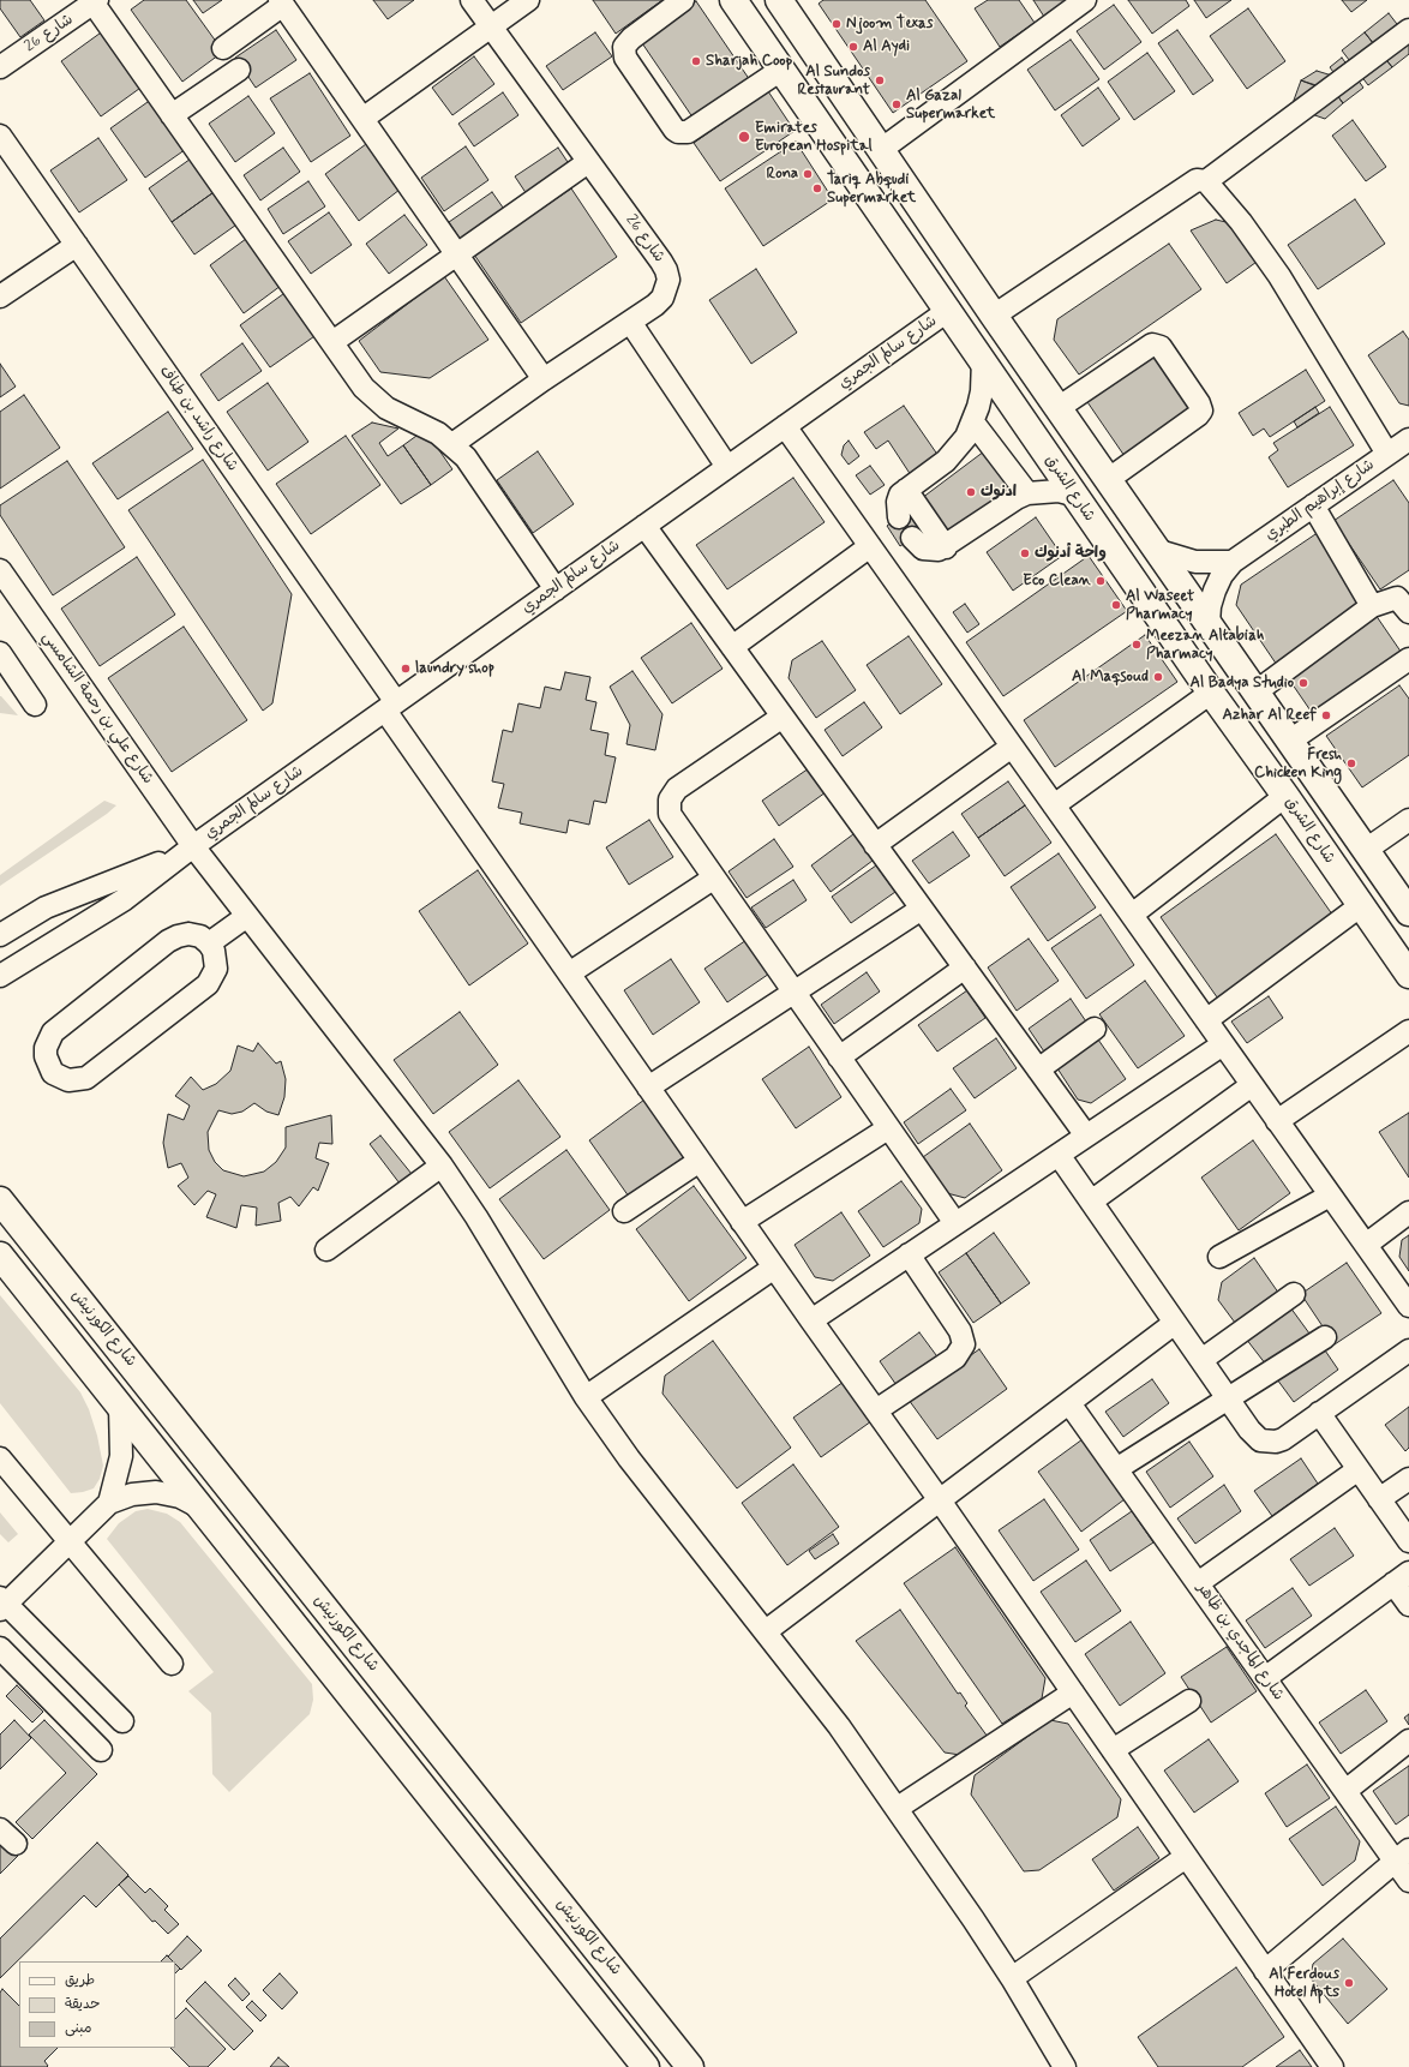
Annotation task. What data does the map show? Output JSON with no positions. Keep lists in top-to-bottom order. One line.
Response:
{"streets":{"main road":["شارع الشرق","شارع الكورنيش"],"street":["شارع 26","شارع سالم الجمري","شارع راشد بن طناف","شارع إبراهيم الطبري","شارع علي بن رحمة الشامسي","شارع الماجدي بن ظاهر"]},"crossings":[["شارع سالم الجمري","شارع راشد بن طناف"],["شارع سالم الجمري","شارع الشرق"],["شارع سالم الجمري","شارع علي بن رحمة الشامسي"]],"places":["Njoom Texas","Al Aydi","Sharjah Coop","Al Sundos Restaurant","Al Gazal Supermarket","Emirates European Hospital","Rona","Tariq Abqudi Supermarket","ادنوك","واحة أدنوك","Eco Clean","Al Waseet Pharmacy","Meezan Altabiah Pharmacy","laundry shop","Al Maqsoud","Al Badya Studio","Azhar Al Reef","Fresh Chicken King","Al Ferdous Hotel Apts"],"legend":["طريق","حديقة","مبنى"]}
